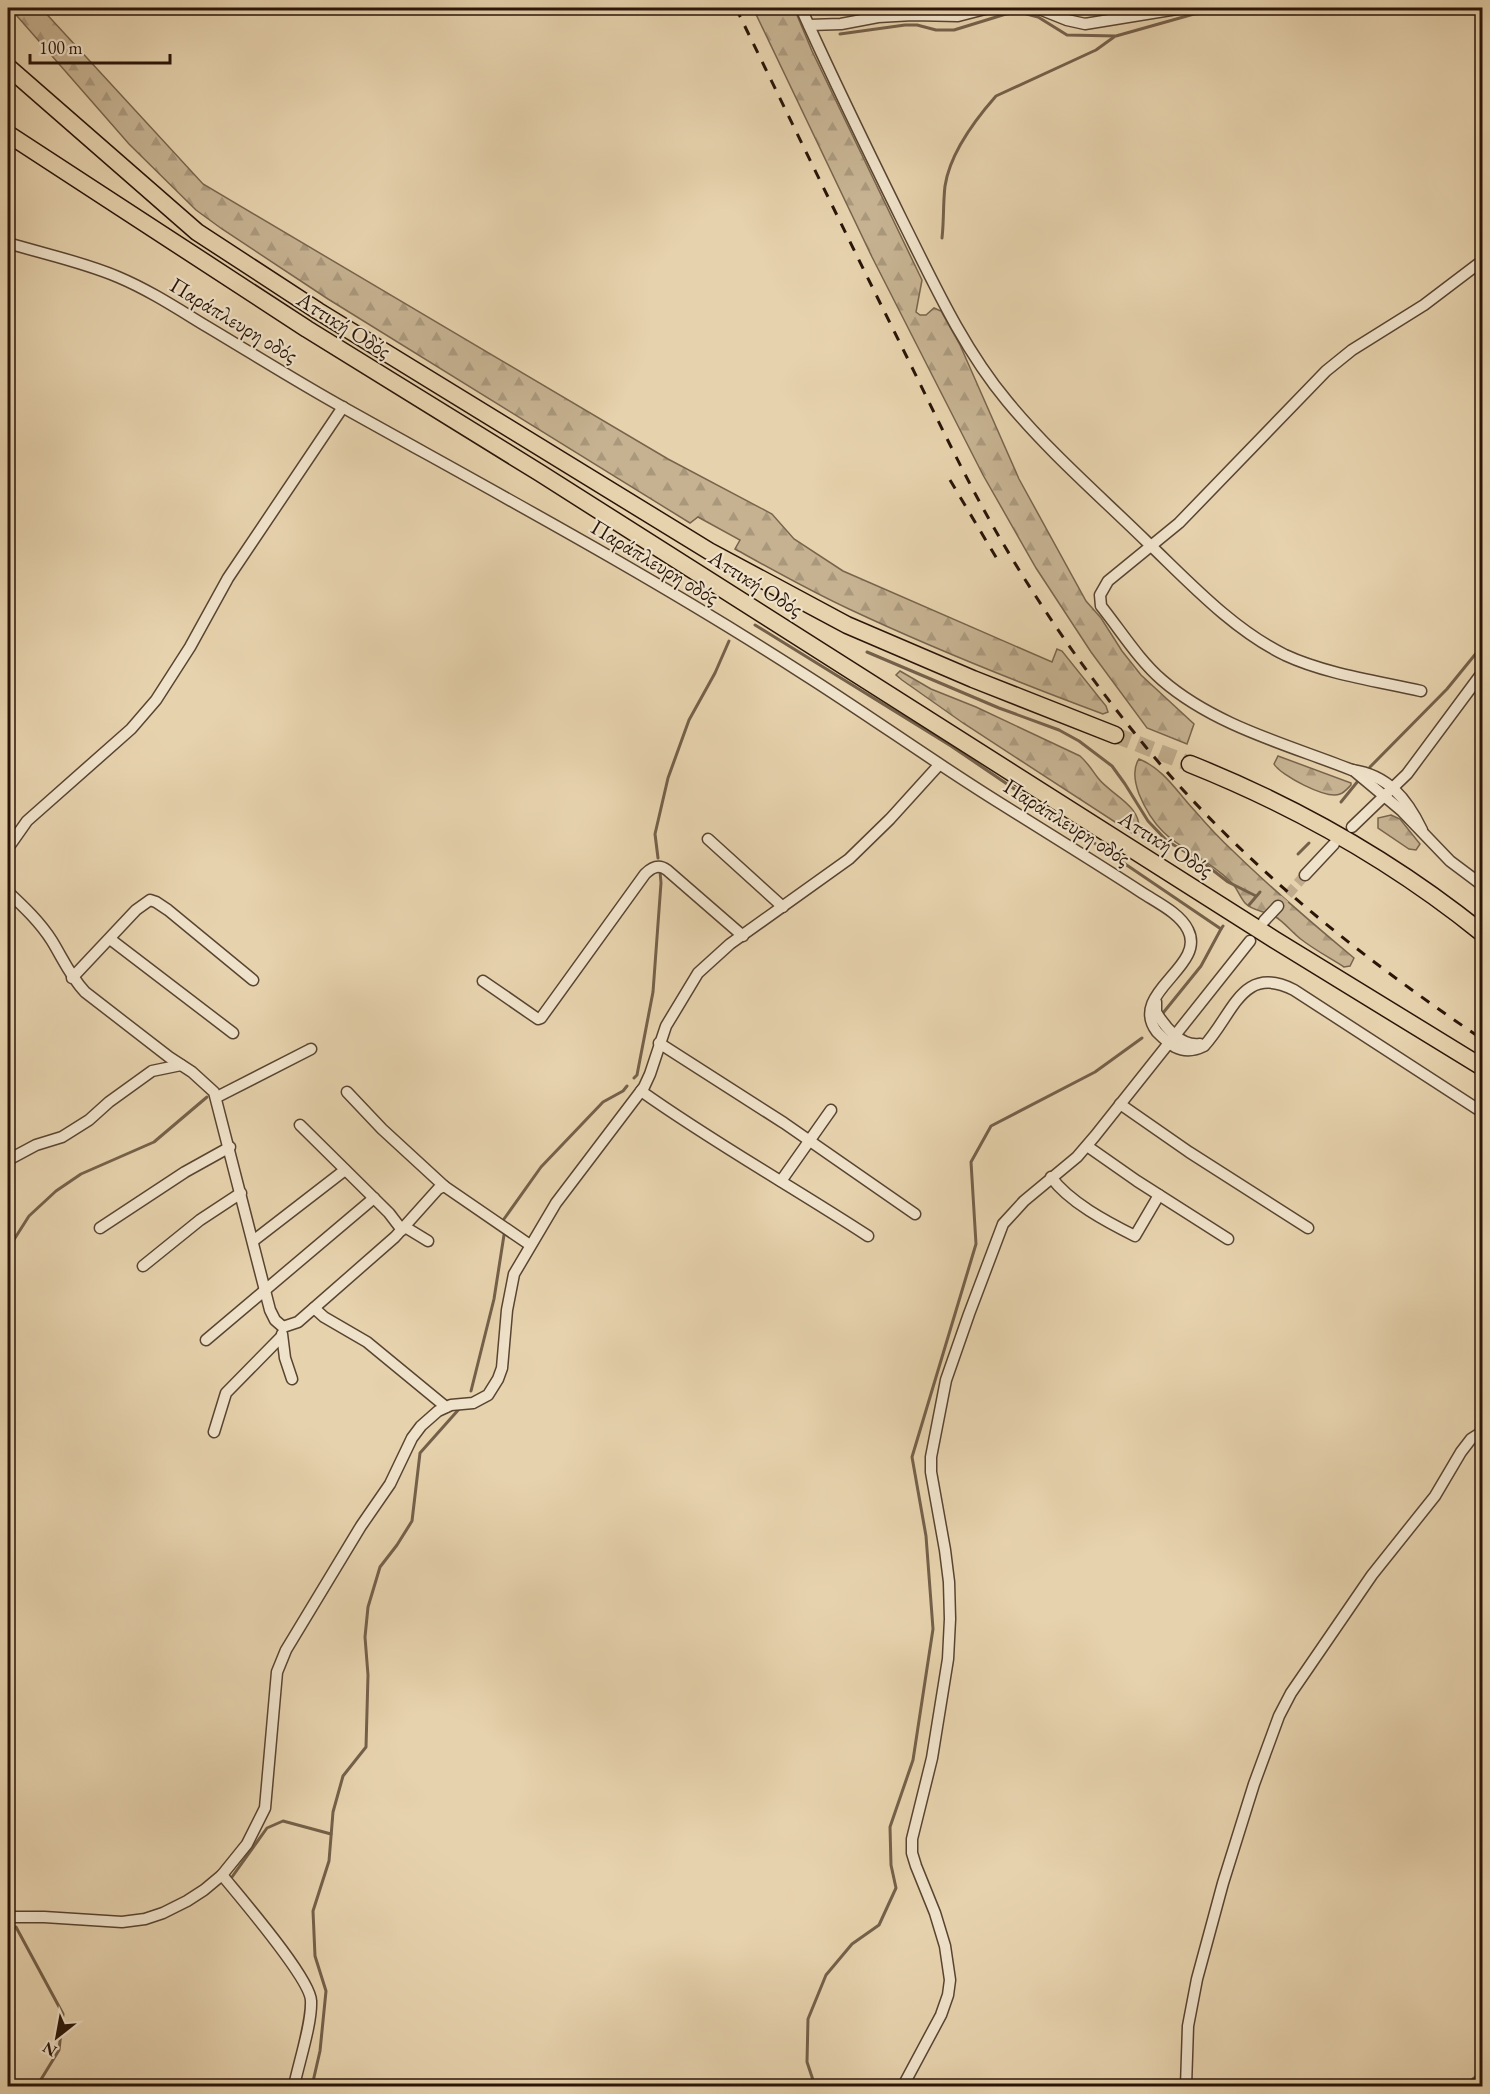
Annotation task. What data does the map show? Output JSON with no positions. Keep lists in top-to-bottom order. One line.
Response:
{"streets":{"highway":["Αττική Οδός"],"street":["Παράπλευρη οδός"]},"scale_bar":"100 m","north":"bottom left"}
